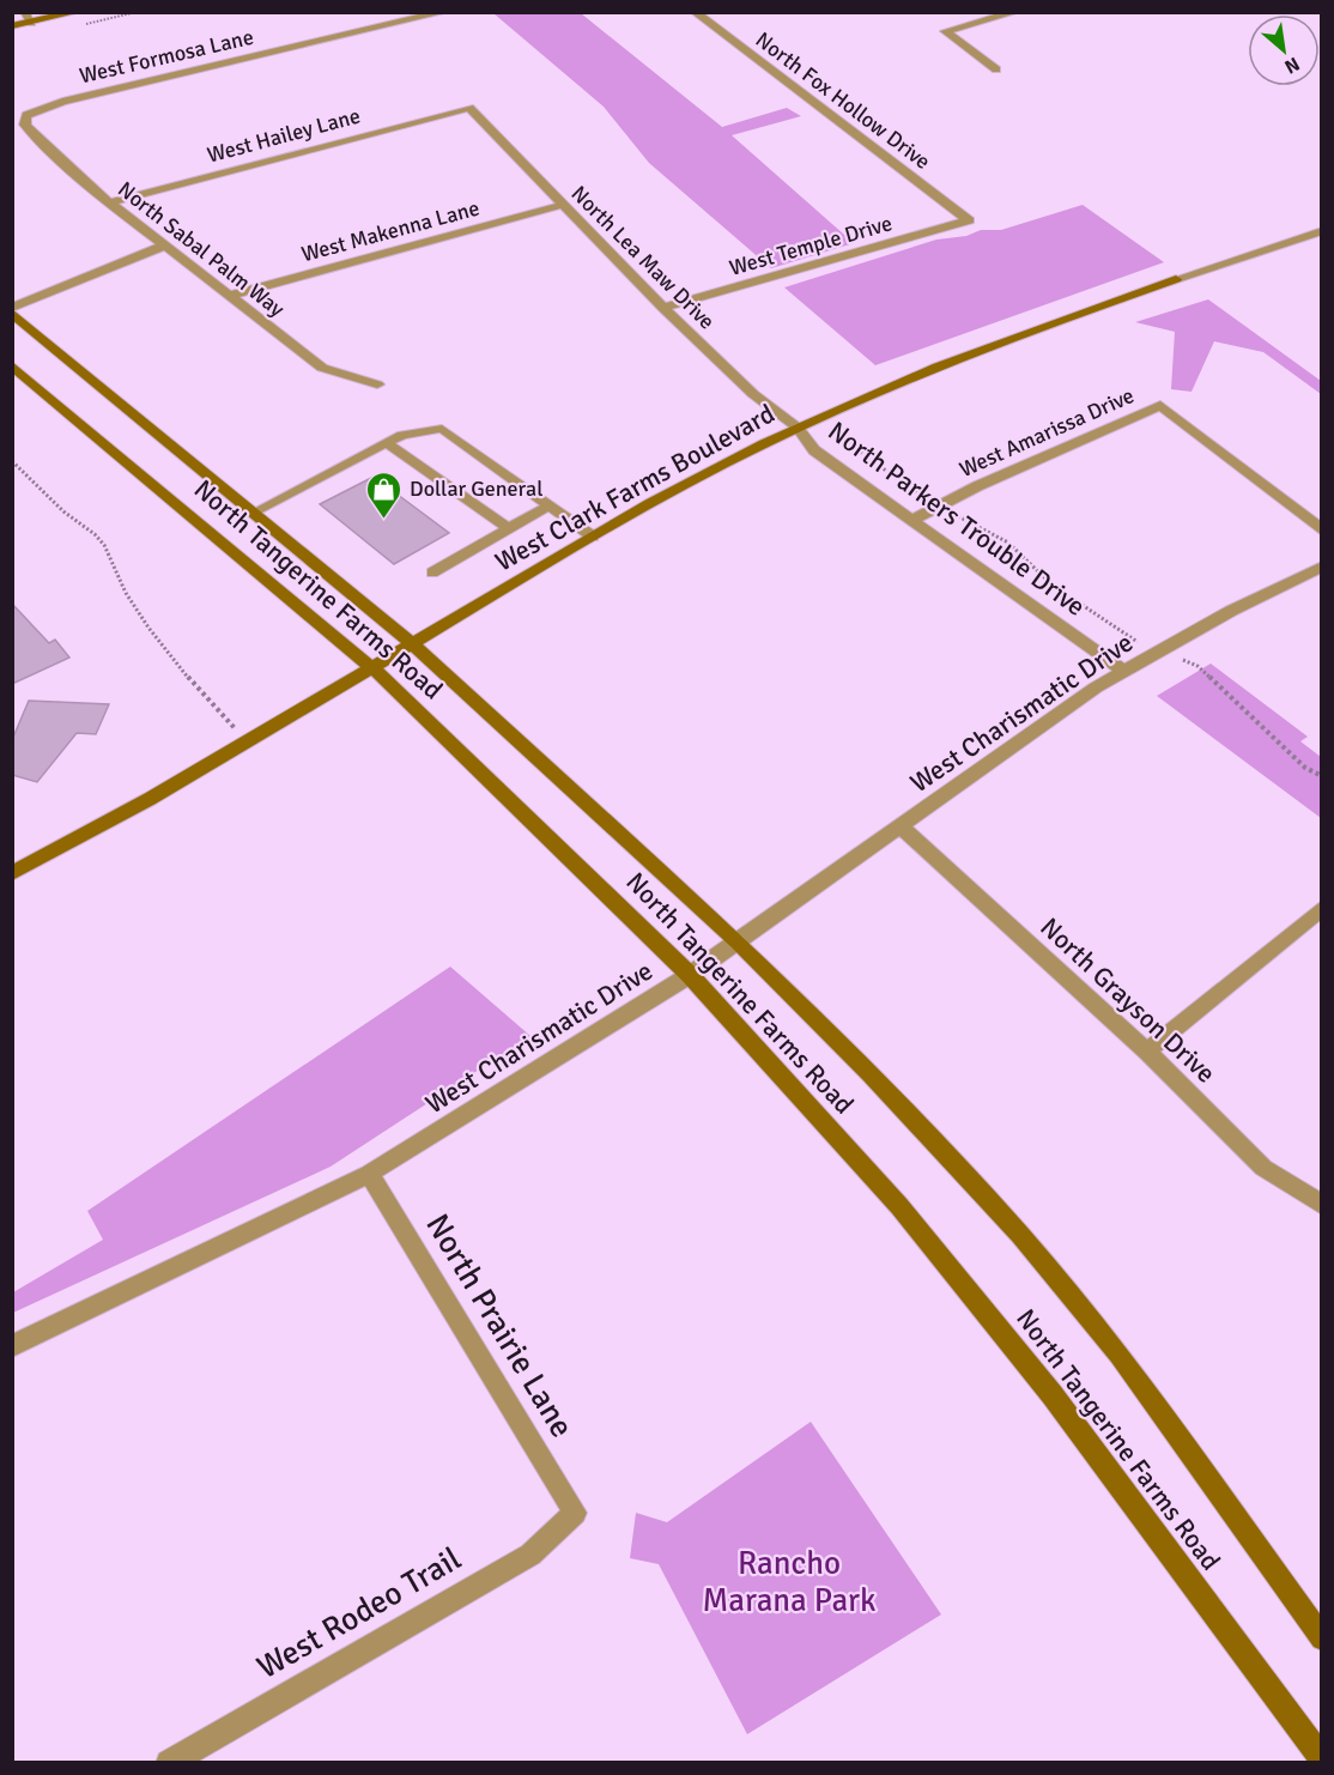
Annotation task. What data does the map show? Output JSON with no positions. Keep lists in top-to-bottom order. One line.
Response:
{"streets":{"street":["West Formosa Lane","North Fox Hollow Drive","West Hailey Lane","West Makenna Lane","West Temple Drive","North Sabal Palm Way","North Lea Maw Drive","West Amarissa Drive","West Clark Farms Boulevard","North Parkers Trouble Drive","North Tangerine Farms Road","West Charismatic Drive","North Grayson Drive","North Prairie Lane","West Rodeo Trail"]},"crossings":[["West Formosa Lane","North Sabal Palm Way"],["North Fox Hollow Drive","West Temple Drive"],["West Hailey Lane","North Sabal Palm Way"],["West Hailey Lane","North Lea Maw Drive"],["West Makenna Lane","North Sabal Palm Way"],["West Makenna Lane","North Lea Maw Drive"],["West Temple Drive","North Lea Maw Drive"],["North Lea Maw Drive","West Clark Farms Boulevard"],["North Lea Maw Drive","North Parkers Trouble Drive"],["West Amarissa Drive","North Parkers Trouble Drive"],["West Clark Farms Boulevard","North Parkers Trouble Drive"],["West Clark Farms Boulevard","North Tangerine Farms Road"],["North Parkers Trouble Drive","West Charismatic Drive"],["North Tangerine Farms Road","West Charismatic Drive"],["West Charismatic Drive","North Grayson Drive"],["West Charismatic Drive","North Prairie Lane"],["North Prairie Lane","West Rodeo Trail"]],"parks":["Rancho Marana Park"],"places":{"shop":["Dollar General"]},"north":"bottom right"}
